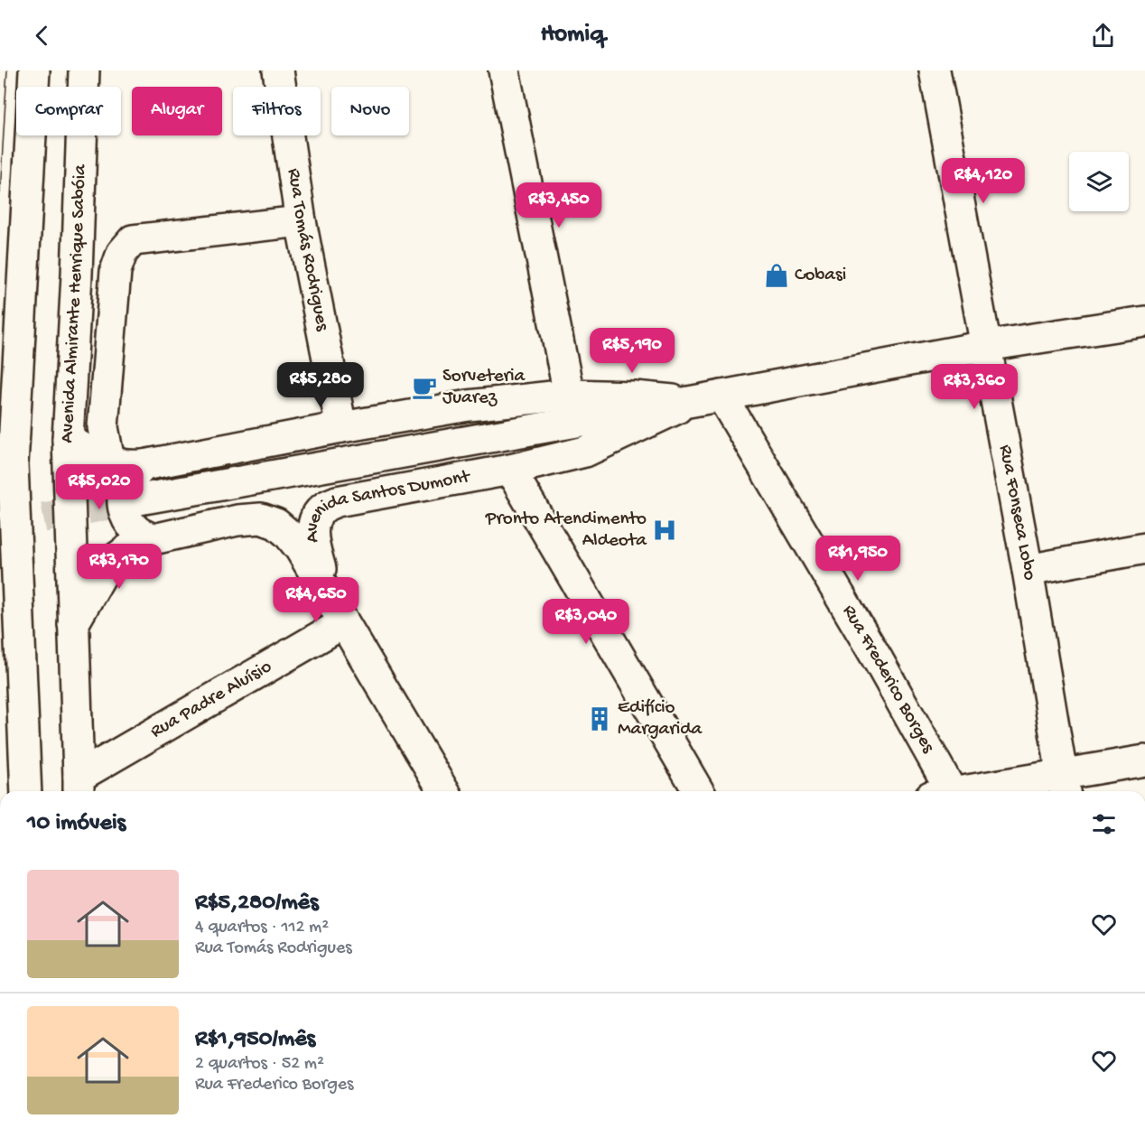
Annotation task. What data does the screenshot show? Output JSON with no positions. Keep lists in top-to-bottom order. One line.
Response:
{"streets":{"main road":["Rua Tomás Rodrigues","Avenida Almirante Henrique Sabóia","Avenida Santos Dumont","Rua Fonseca Lobo","Rua Frederico Borges","Rua Padre Aluísio"]},"crossings":[["Rua Tomás Rodrigues","Avenida Almirante Henrique Sabóia"],["Rua Tomás Rodrigues","Avenida Santos Dumont"],["Avenida Almirante Henrique Sabóia","Avenida Santos Dumont"],["Avenida Almirante Henrique Sabóia","Rua Padre Aluísio"],["Avenida Santos Dumont","Rua Fonseca Lobo"],["Avenida Santos Dumont","Rua Frederico Borges"],["Avenida Santos Dumont","Rua Padre Aluísio"]],"places":{"shop":["Cobasi"],"cafe":["Sorveteria Juarez"],"hospital":["Pronto Atendimento Aldeota"],"building":["Edifício Margarida"]},"page":{"header":"Homiq","chip":["Comprar","Alugar","Filtros","Novo"],"price":["R$4,120","R$3,450","R$5,190","R$5,280","R$3,360","R$5,020","R$1,950","R$3,170","R$4,650","R$3,040"],"heading":"10 imóveis","list":[{"name":"R$5,280/mês","note":"4 quartos · 112 m² · Rua Tomás Rodrigues"},{"name":"R$1,950/mês","note":"2 quartos · 52 m² · Rua Frederico Borges"}]}}
